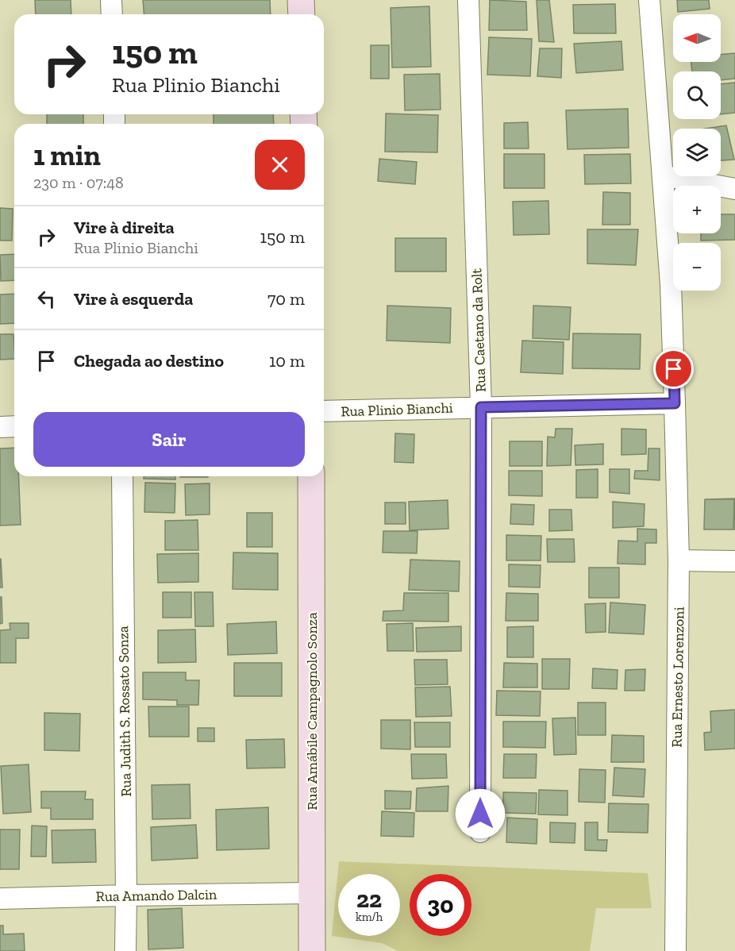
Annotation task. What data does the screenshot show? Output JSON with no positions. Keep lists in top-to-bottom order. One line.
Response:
{"streets":{"street":["Rua Caetano da Rolt","Rua Plinio Bianchi","Rua Ernesto Lorenzoni","Rua Judith S. Rossato Sonza","Rua Amábile Campagnolo Sonza","Rua Amando Dalcin"]},"crossings":[["Rua Caetano da Rolt","Rua Plinio Bianchi"],["Rua Plinio Bianchi","Rua Ernesto Lorenzoni"],["Rua Judith S. Rossato Sonza","Rua Amando Dalcin"],["Rua Amábile Campagnolo Sonza","Rua Amando Dalcin"]],"north":"left","page":{"map_buttons":["+","−"],"turn":["150 m","Rua Plinio Bianchi"],"heading":["1 min","230 m · 07:48"],"list":[{"name":"Vire à direita","note":"Rua Plinio Bianchi","value":"150 m"},{"name":"Vire à esquerda","value":"70 m"},{"name":"Chegada ao destino","value":"10 m"}],"buttons":"Sair","speed":"22 km/h","limit":"30"}}
